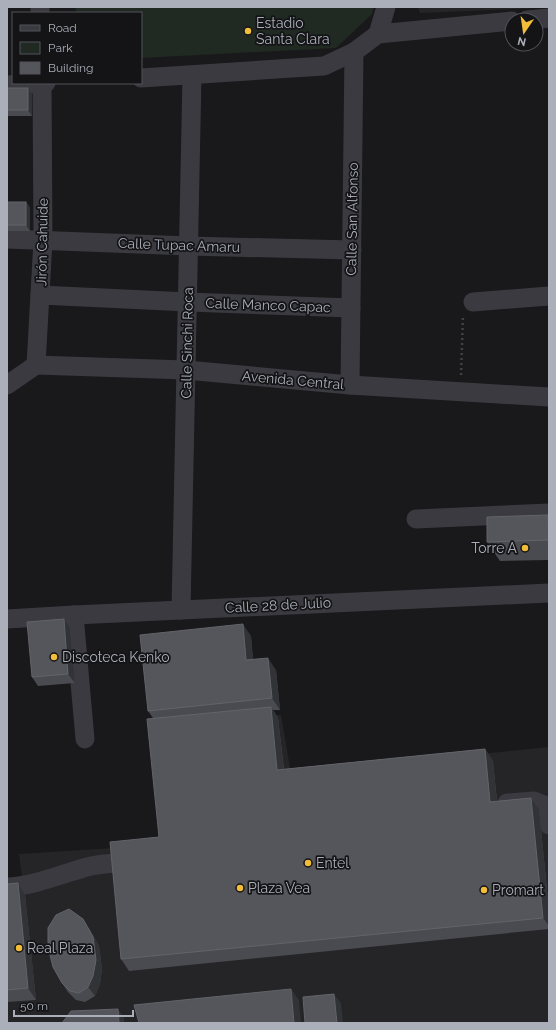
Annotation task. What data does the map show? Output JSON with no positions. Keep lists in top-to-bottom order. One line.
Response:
{"streets":{"street":["Calle San Alfonso","Jirón Cahuide","Calle Tupac Amaru","Calle Manco Capac","Calle Sinchi Roca","Avenida Central","Calle 28 de Julio"]},"crossings":[["Calle San Alfonso","Calle Tupac Amaru"],["Calle San Alfonso","Calle Manco Capac"],["Calle San Alfonso","Avenida Central"],["Jirón Cahuide","Calle Tupac Amaru"],["Jirón Cahuide","Calle Manco Capac"],["Jirón Cahuide","Avenida Central"],["Calle Tupac Amaru","Calle Sinchi Roca"],["Calle Manco Capac","Calle Sinchi Roca"],["Calle Sinchi Roca","Avenida Central"],["Calle Sinchi Roca","Calle 28 de Julio"]],"places":["Estadio Santa Clara","Torre A","Discoteca Kenko","Entel","Plaza Vea","Promart","Real Plaza"],"legend":["Road","Park","Building"],"scale_bar":"50 m","north":"bottom"}
